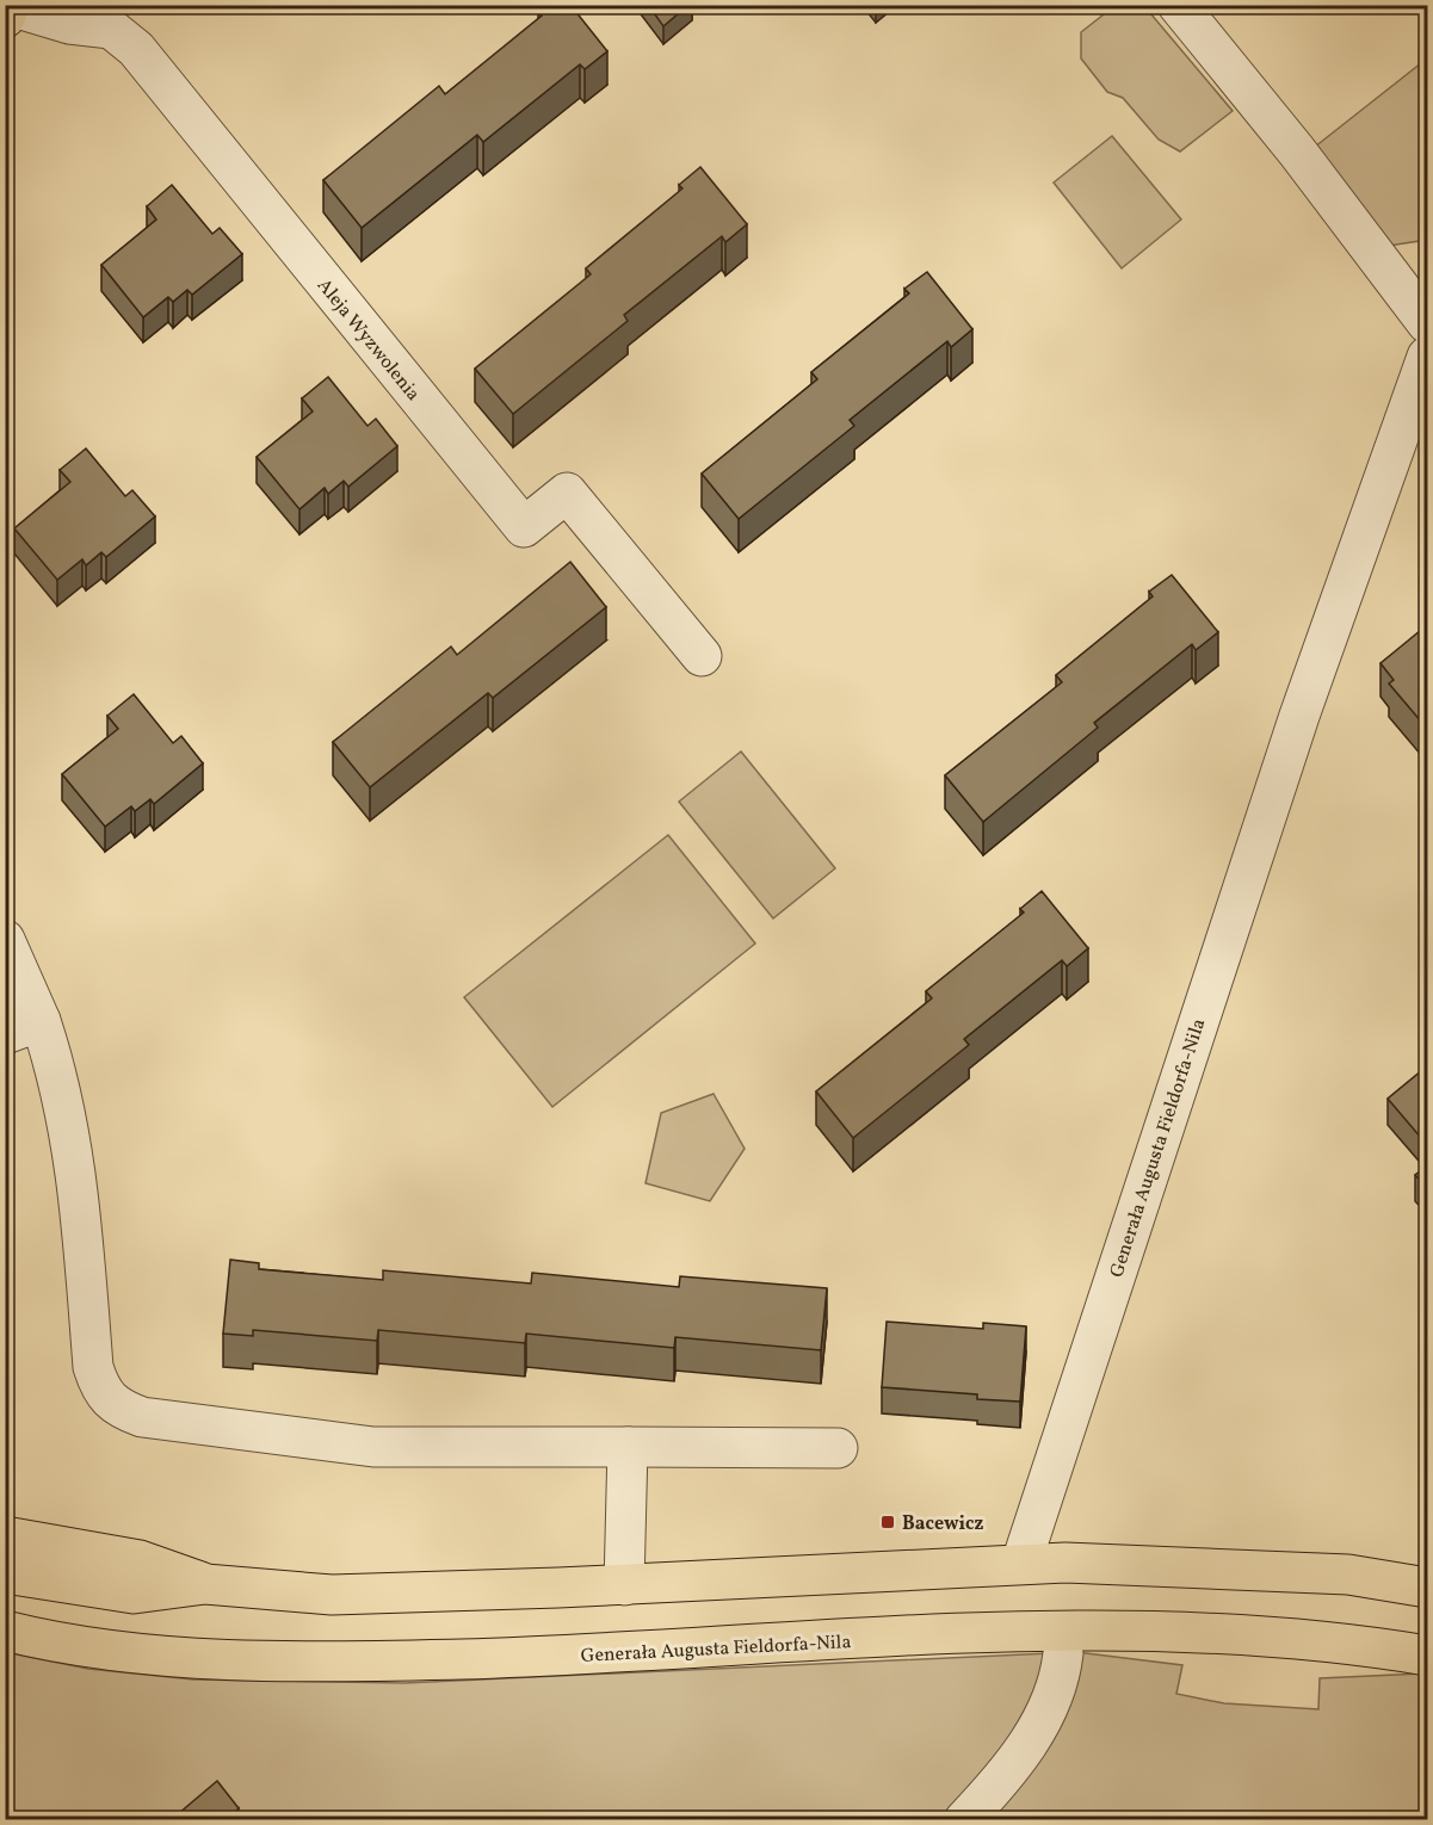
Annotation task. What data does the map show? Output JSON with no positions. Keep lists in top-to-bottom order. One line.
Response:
{"streets":{"main road":["Aleja Wyzwolenia","Generała Augusta Fieldorfa-Nila"]},"places":{"transit":["Bacewicz"]}}
